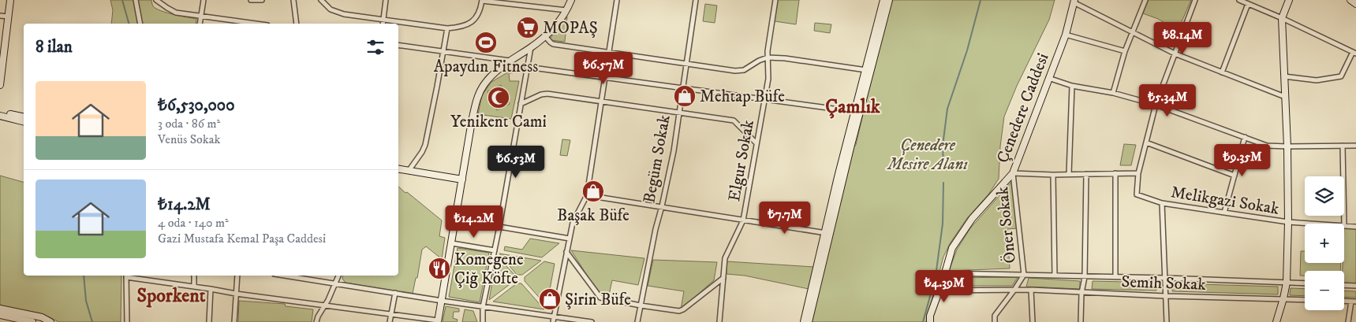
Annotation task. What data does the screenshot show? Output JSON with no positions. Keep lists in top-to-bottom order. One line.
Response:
{"streets":{"street":["Çenedere Caddesi","Begüm Sokak","Elgur Sokak","Melikgazi Sokak","Öner Sokak","Semih Sokak"]},"crossings":[["Çenedere Caddesi","Öner Sokak"],["Çenedere Caddesi","Semih Sokak"],["Öner Sokak","Semih Sokak"]],"districts":["Çamlık","Sporkent"],"parks":["Çenedere Mesire Alanı"],"places":{"supermarket":["MOPAŞ"],"sports":["Apaydın Fitness"],"shop":["Mehtap Büfe","Başak Büfe","Şirin Büfe"],"mosque":["Yenikent Cami"],"restaurant":["Komegene Çiğ Köfte"]},"page":{"price":["₺8.14M","₺6.57M","₺5.34M","₺9.35M","₺6.53M","₺7.7M","₺14.2M","₺4.39M"],"heading":"8 ilan","list":[{"name":"₺6,530,000","note":"3 oda · 86 m² · Venüs Sokak"},{"name":"₺14.2M","note":"4 oda · 140 m² · Gazi Mustafa Kemal Paşa Caddesi"}],"map_buttons":["+","−"]}}
